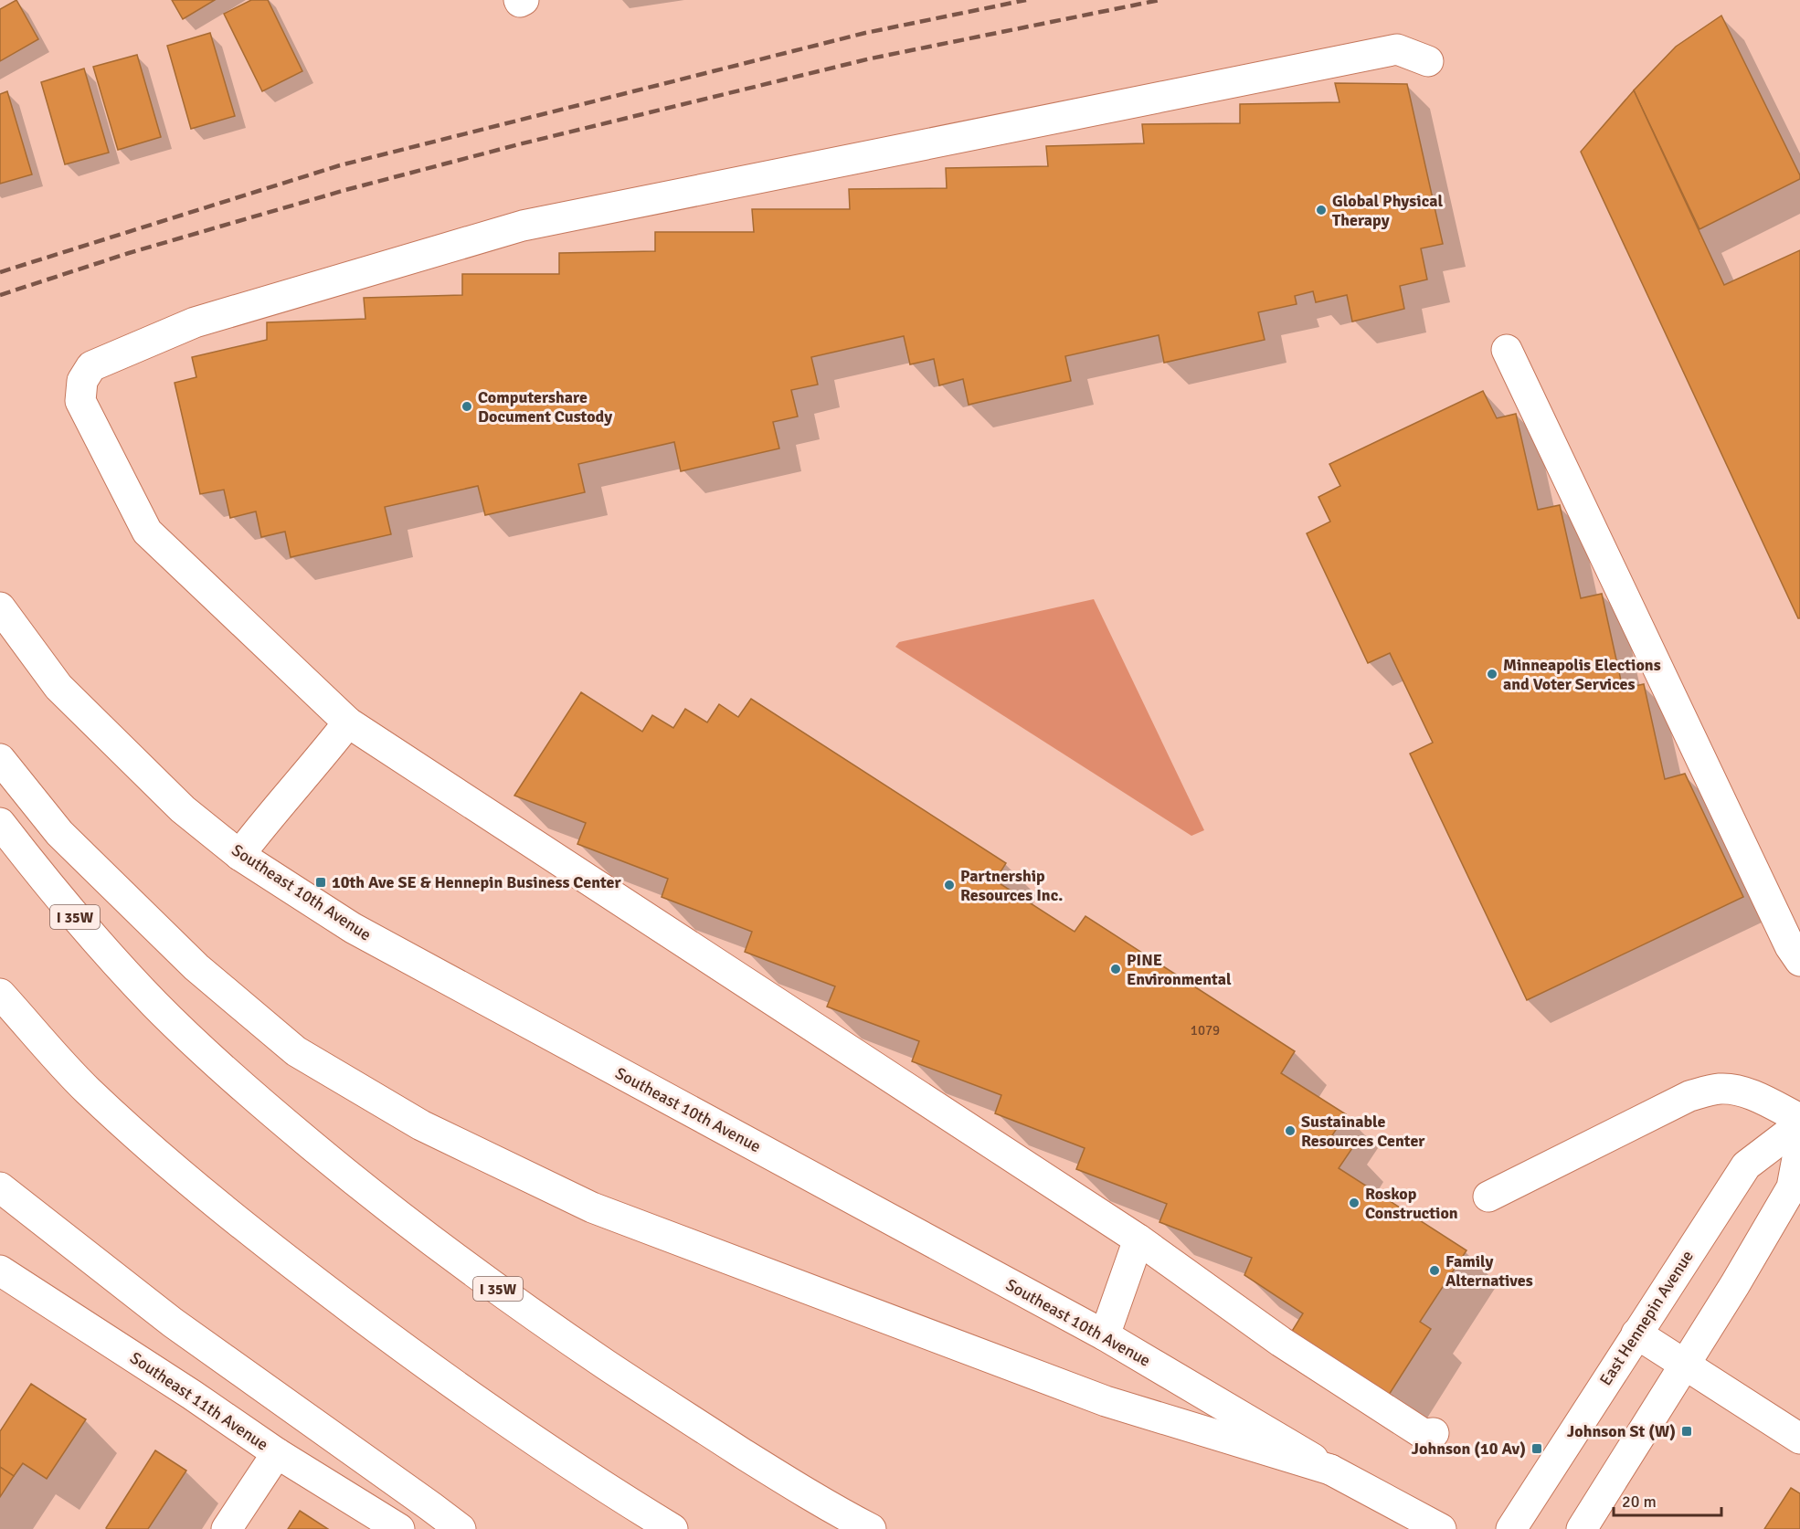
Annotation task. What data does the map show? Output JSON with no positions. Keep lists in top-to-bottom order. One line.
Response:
{"streets":{"main road":["Southeast 10th Avenue","I 35W","East Hennepin Avenue","Southeast 11th Avenue"]},"places":{"other":["Global Physical Therapy","Computershare Document Custody","Minneapolis Elections and Voter Services","Partnership Resources Inc.","PINE Environmental","Sustainable Resources Center","Roskop Construction","Family Alternatives"],"transit":["10th Ave SE & Hennepin Business Center","Johnson St (W)","Johnson (10 Av)"]},"house_numbers":["1079"],"scale_bar":"20 m"}
